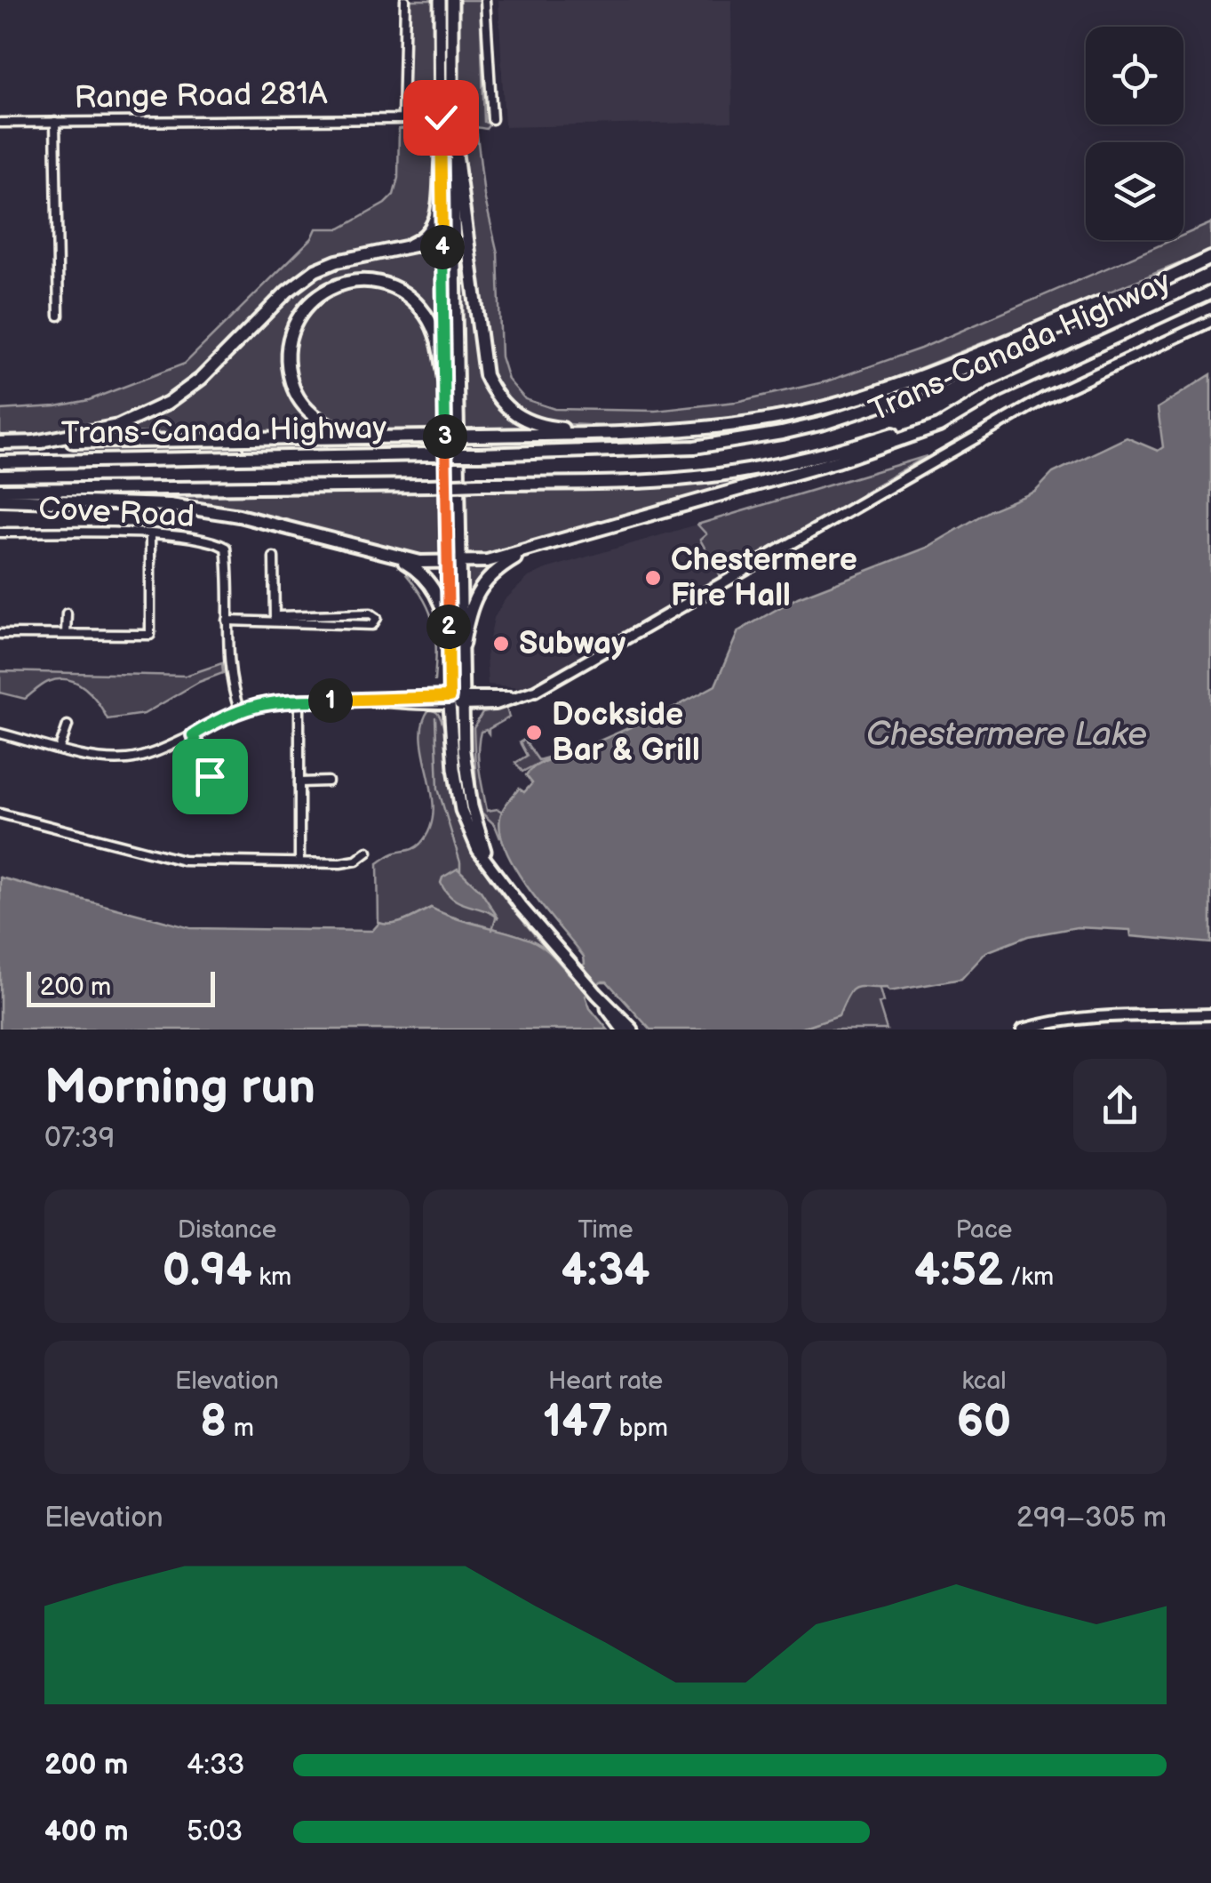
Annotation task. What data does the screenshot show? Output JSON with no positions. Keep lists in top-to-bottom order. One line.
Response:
{"streets":{"highway":["Trans-Canada Highway"],"street":["Range Road 281A","Cove Road"]},"water":["Chestermere Lake"],"places":["Chestermere Fire Hall","Subway","Dockside Bar & Grill"],"scale_bar":"200 m","page":{"pins":["4","3","2","1"],"scale":"200 m","heading":["Morning run","07:39"],"stats":[["Distance","0.94 km"],["Time","4:34"],["Pace","4:52 /km"],["Elevation","8 m"],["Heart rate","147 bpm"],["kcal","60"]],"chart":["Elevation","299–305 m"],"list":[{"name":"200 m","note":"4:33"},{"name":"400 m","note":"5:03"}]}}
